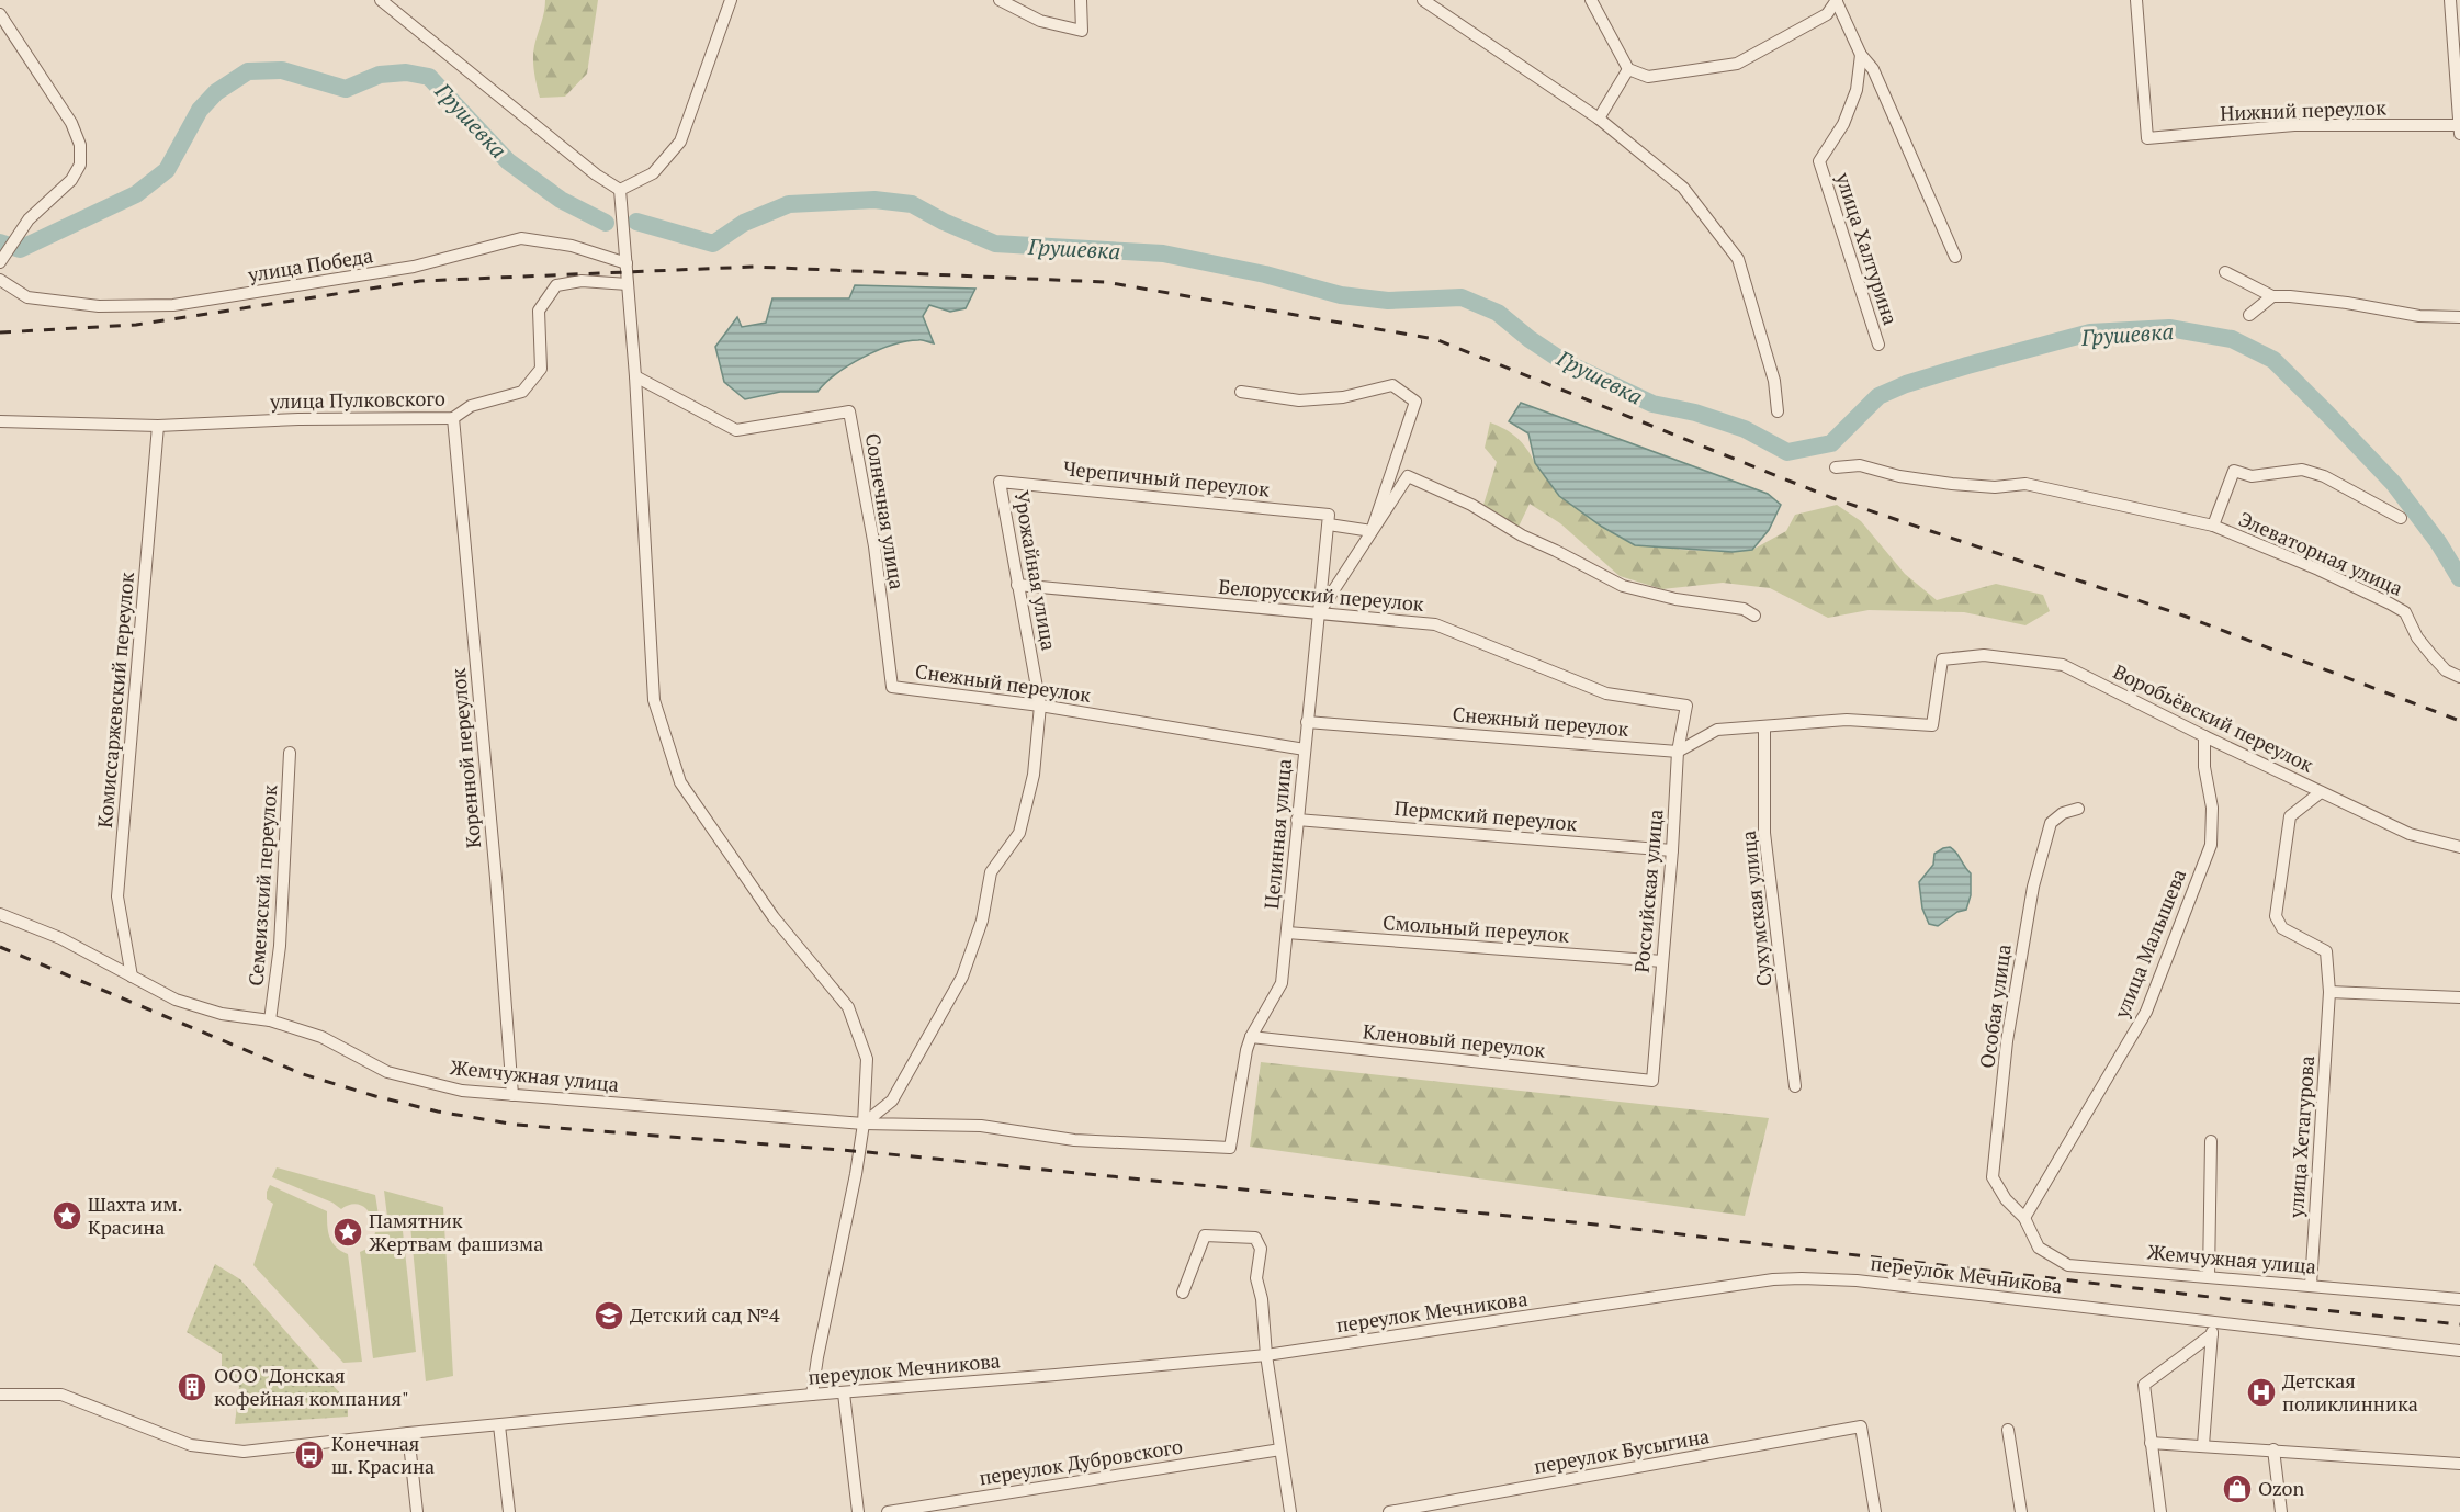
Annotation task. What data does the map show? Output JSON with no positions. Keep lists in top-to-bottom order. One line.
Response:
{"streets":{"street":["Нижний переулок","улица Халтурина","улица Победа","улица Пулковского","Черепичный переулок","Солнечная улица","Элеваторная улица","Урожайная улица","Белорусский переулок","Снежный переулок","Комиссаржевский переулок","Воробьёвский переулок","Коренной переулок","Пермский переулок","Целинная улица","Семеизский переулок","Российская улица","Сухумская улица","Смольный переулок","улица Малышева","Особая улица","Кленовый переулок","Жемчужная улица","улица Хетагурова","переулок Мечникова","переулок Бусыгина","переулок Дубровского"]},"crossings":[["улица Пулковского","Комиссаржевский переулок"],["улица Пулковского","Коренной переулок"],["Черепичный переулок","Урожайная улица"],["Черепичный переулок","Целинная улица"],["Солнечная улица","Снежный переулок"],["Урожайная улица","Белорусский переулок"],["Урожайная улица","Снежный переулок"],["Урожайная улица","Целинная улица"],["Урожайная улица","Жемчужная улица"],["Белорусский переулок","Целинная улица"],["Белорусский переулок","Российская улица"],["Снежный переулок","Целинная улица"],["Снежный переулок","Российская улица"],["Комиссаржевский переулок","Жемчужная улица"],["Воробьёвский переулок","Сухумская улица"],["Воробьёвский переулок","улица Малышева"],["Воробьёвский переулок","улица Хетагурова"],["Коренной переулок","Жемчужная улица"],["Пермский переулок","Целинная улица"],["Пермский переулок","Российская улица"],["Целинная улица","Смольный переулок"],["Целинная улица","Кленовый переулок"],["Целинная улица","Жемчужная улица"],["Семеизский переулок","Жемчужная улица"],["Российская улица","Смольный переулок"],["Российская улица","Кленовый переулок"],["улица Малышева","Особая улица"],["улица Малышева","Жемчужная улица"],["Особая улица","Жемчужная улица"],["Жемчужная улица","улица Хетагурова"]],"water":["Грушевка"],"places":{"place":["Шахта им. Красина","Памятник Жертвам фашизма"],"school or university":["Детский сад №4"],"building":["ООО \"Донская кофейная компания\""],"hospital":["Детская поликлинника"],"bus stop":["Конечная ш. Красина"],"shop":["Ozon"]}}
